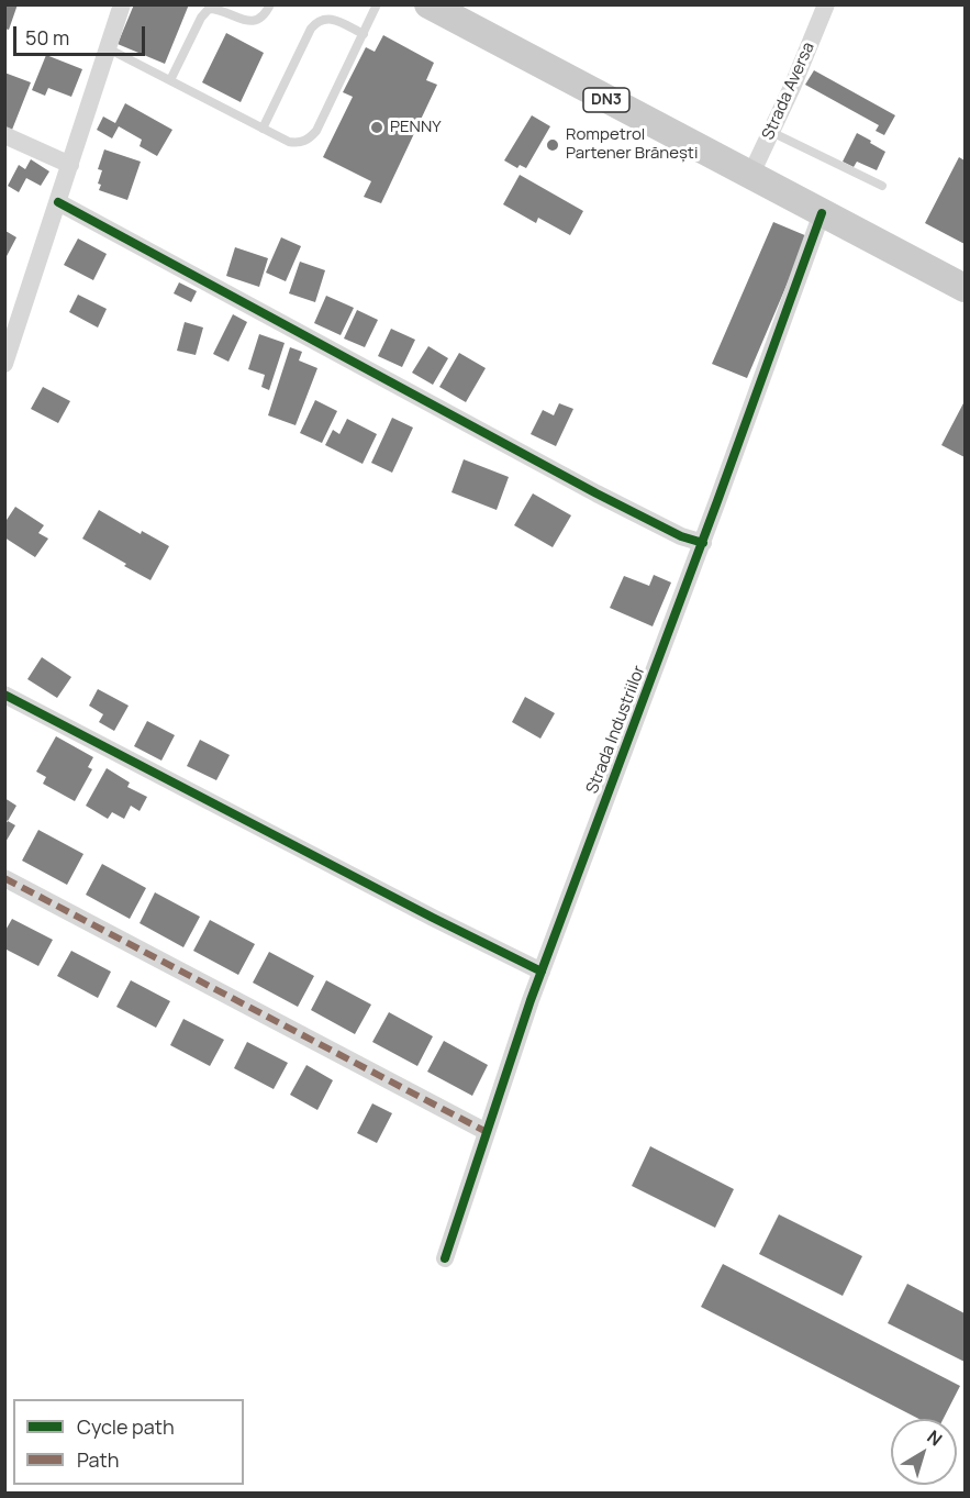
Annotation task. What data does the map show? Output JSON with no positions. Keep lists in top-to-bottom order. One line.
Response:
{"streets":{"main road":["DN3"],"street":["Strada Aversa","Strada Industriilor"]},"crossings":[["Strada Aversa","DN3"],["DN3","Strada Industriilor"]],"places":["PENNY","Rompetrol Partener Brănești"],"legend":["Cycle path","Path"],"scale_bar":"50 m","north":"top right"}
